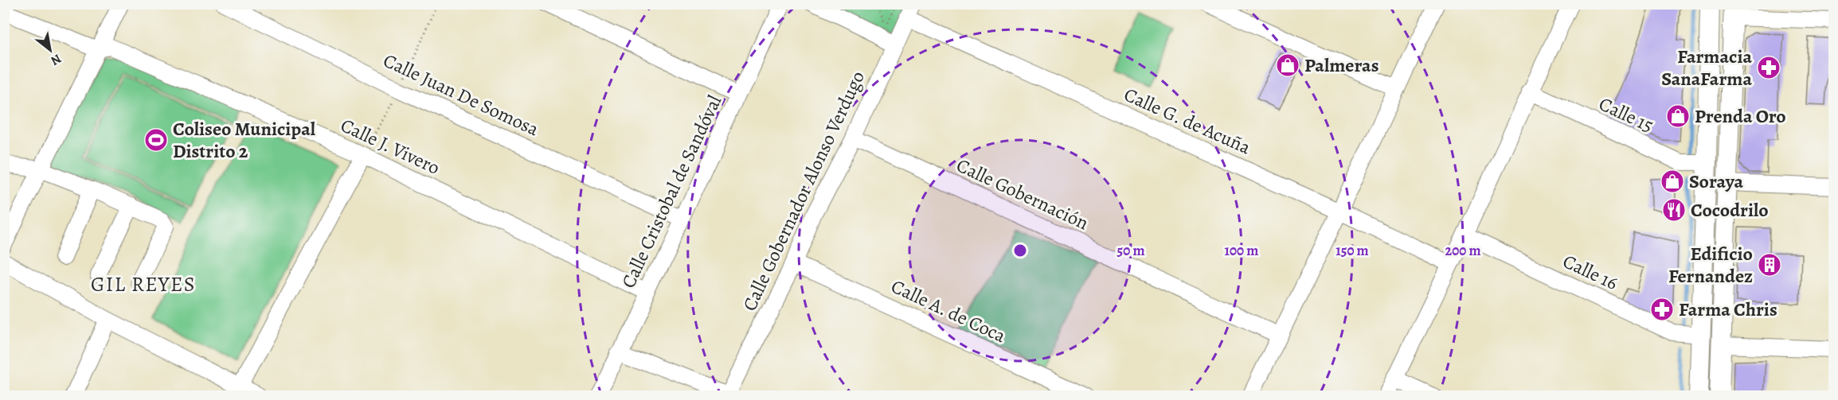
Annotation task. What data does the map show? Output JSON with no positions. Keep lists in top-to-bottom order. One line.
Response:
{"streets":{"street":["Calle Juan De Somosa","Calle 15","Calle G. de Acuña","Calle J. Vivero","Calle Gobernador Alonso Verdugo","Calle Cristobal de Sandóval","Calle Gobernación","Calle 16","Calle A. de Coca"]},"crossings":[["Calle Juan De Somosa","Calle Cristobal de Sandóval"],["Calle G. de Acuña","Calle Gobernador Alonso Verdugo"],["Calle J. Vivero","Calle Cristobal de Sandóval"],["Calle Gobernador Alonso Verdugo","Calle Gobernación"],["Calle Gobernador Alonso Verdugo","Calle A. de Coca"]],"districts":["GIL REYES"],"places":{"shop":["Palmeras","Prenda Oro","Soraya"],"pharmacy":["Farmacia SanaFarma","Farma Chris"],"sports":["Coliseo Municipal Distrito 2"],"restaurant":["Cocodrilo"],"building":["Edificio Fernandez"]},"north":"bottom right","rings":["50 m","100 m","150 m","200 m"]}
